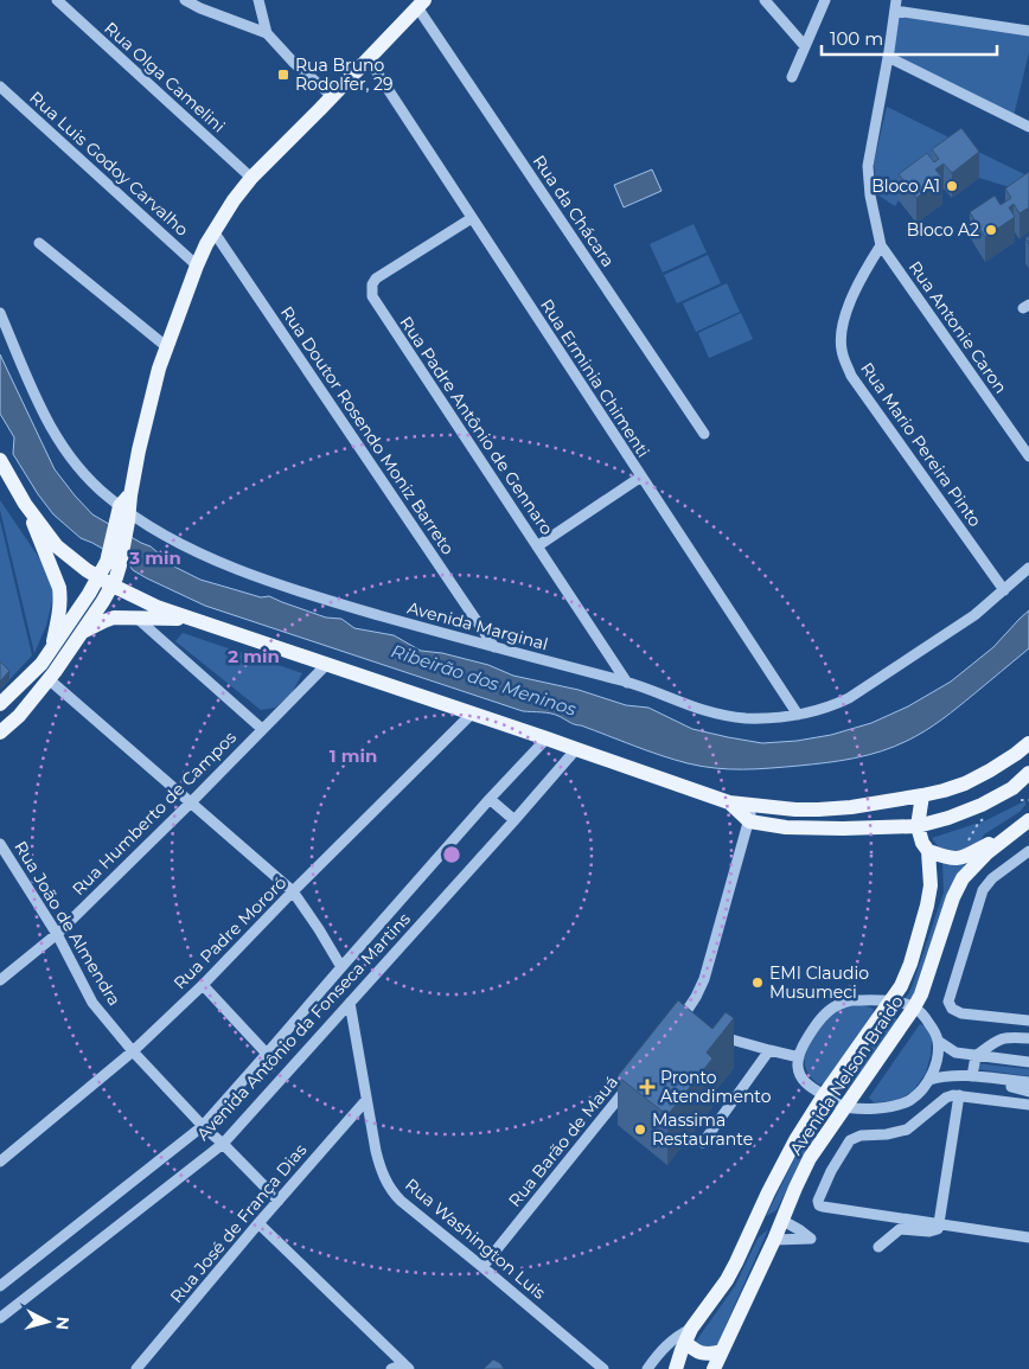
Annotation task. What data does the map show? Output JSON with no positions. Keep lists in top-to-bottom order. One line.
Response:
{"streets":{"main road":["Avenida Nelson Braido"],"street":["Rua Olga Camelini","Rua Luis Godoy Carvalho","Rua da Chácara","Rua Antonie Caron","Rua Erminia Chimenti","Rua Padre Antônio de Gennaro","Rua Doutor Rosendo Moniz Barreto","Rua Mario Pereira Pinto","Avenida Marginal","Rua Humberto de Campos","Rua João de Almendra","Rua Padre Mororó","Avenida Antônio da Fonseca Martins","Rua Barão de Mauá","Rua José de França Dias","Rua Washington Luis"]},"crossings":[["Rua Antonie Caron","Rua Mario Pereira Pinto"],["Rua Erminia Chimenti","Rua Padre Antônio de Gennaro"],["Rua Erminia Chimenti","Avenida Marginal"],["Rua Padre Antônio de Gennaro","Avenida Marginal"],["Rua Doutor Rosendo Moniz Barreto","Avenida Marginal"],["Rua Mario Pereira Pinto","Avenida Marginal"],["Rua Humberto de Campos","Rua João de Almendra"],["Rua João de Almendra","Rua Padre Mororó"],["Rua João de Almendra","Avenida Antônio da Fonseca Martins"],["Rua João de Almendra","Rua José de França Dias"],["Avenida Antônio da Fonseca Martins","Rua Washington Luis"],["Rua Barão de Mauá","Rua Washington Luis"],["Rua José de França Dias","Rua Washington Luis"]],"water":["Ribeirão dos Meninos"],"places":{"transit":["Rua Bruno Rodolfer, 29"],"other":["Bloco A1","Bloco A2","EMI Claudio Musumeci","Massima Restaurante"],"health":["Pronto Atendimento"]},"scale_bar":"100 m","north":"right","rings":["3 min","2 min","1 min"]}
